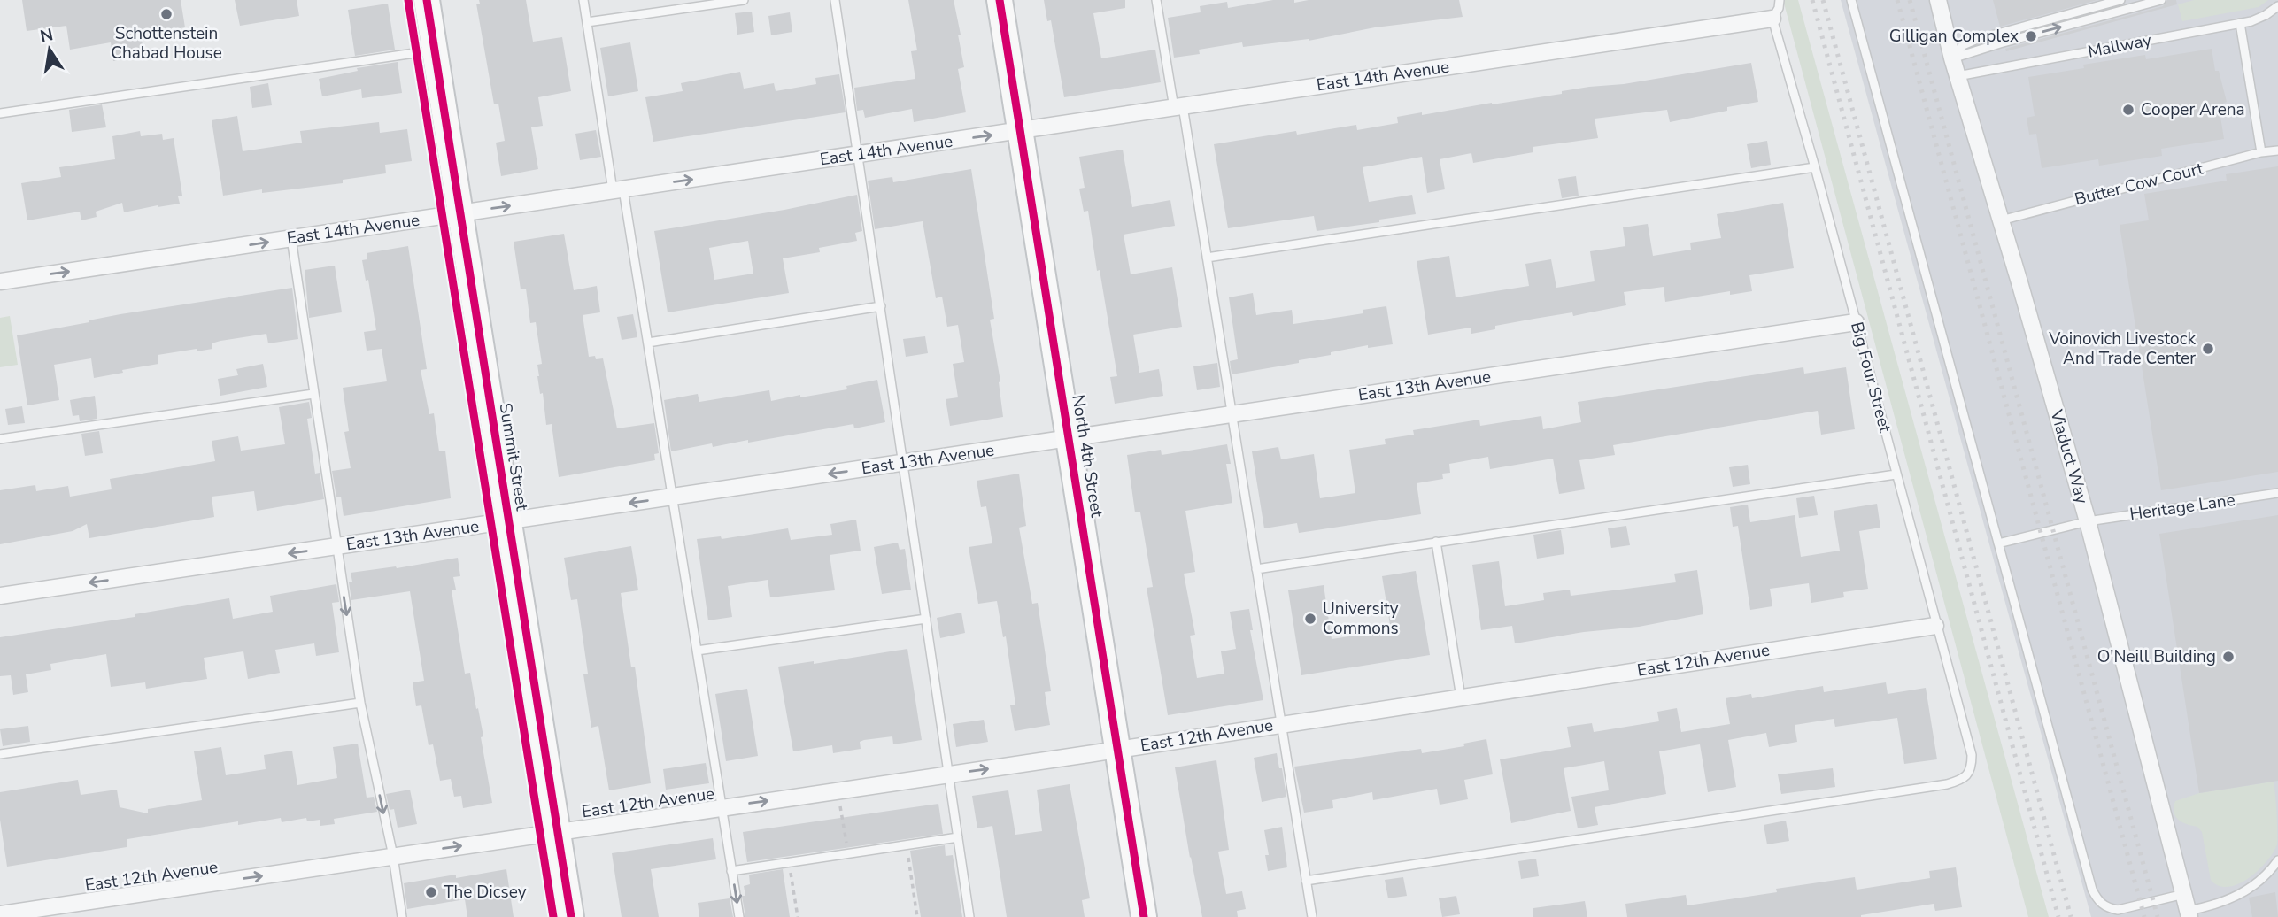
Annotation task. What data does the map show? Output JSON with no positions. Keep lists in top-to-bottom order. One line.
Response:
{"streets":{"main road":["North 4th Street","Summit Street"],"street":["East 14th Avenue","East 13th Avenue","Viaduct Way","East 12th Avenue"],"lane":["Mallway","Butter Cow Court","Big Four Street","Heritage Lane"]},"crossings":[["Mallway","Viaduct Way"],["East 14th Avenue","Big Four Street"],["East 14th Avenue","North 4th Street"],["East 14th Avenue","Summit Street"],["Butter Cow Court","Viaduct Way"],["Big Four Street","East 13th Avenue"],["Big Four Street","East 12th Avenue"],["East 13th Avenue","North 4th Street"],["East 13th Avenue","Summit Street"],["North 4th Street","East 12th Avenue"],["Summit Street","East 12th Avenue"],["Viaduct Way","Heritage Lane"]],"one_way":["East 14th Avenue","East 13th Avenue","East 12th Avenue"],"places":["Schottenstein Chabad House","Gilligan Complex","Cooper Arena","Voinovich Livestock And Trade Center","University Commons","O'Neill Building","The Dicsey"],"north":"top"}
